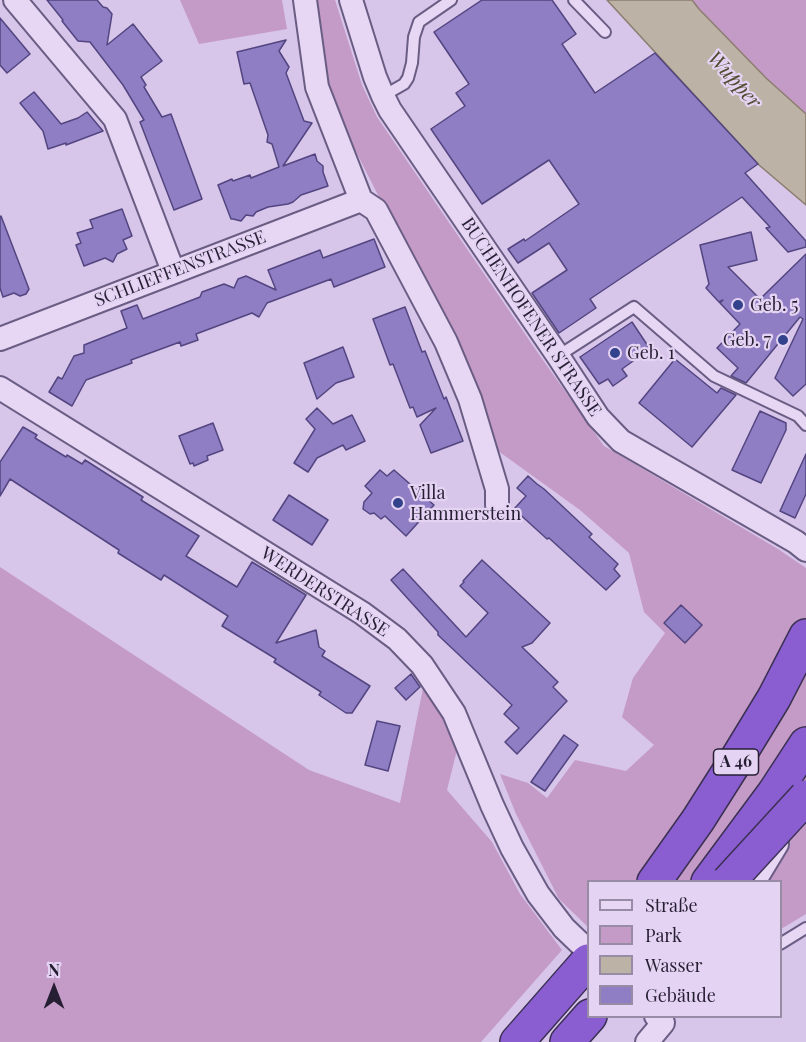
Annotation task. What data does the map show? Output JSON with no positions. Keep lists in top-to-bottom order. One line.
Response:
{"streets":{"highway":["A 46"],"street":["SCHLIEFFENSTRASSE","BUCHENHOFENER STRASSE","WERDERSTRASSE"]},"water":["Wupper"],"places":["Geb. 5","Geb. 7","Geb. 1","Villa Hammerstein"],"legend":["Straße","Park","Wasser","Gebäude"],"north":"top"}
